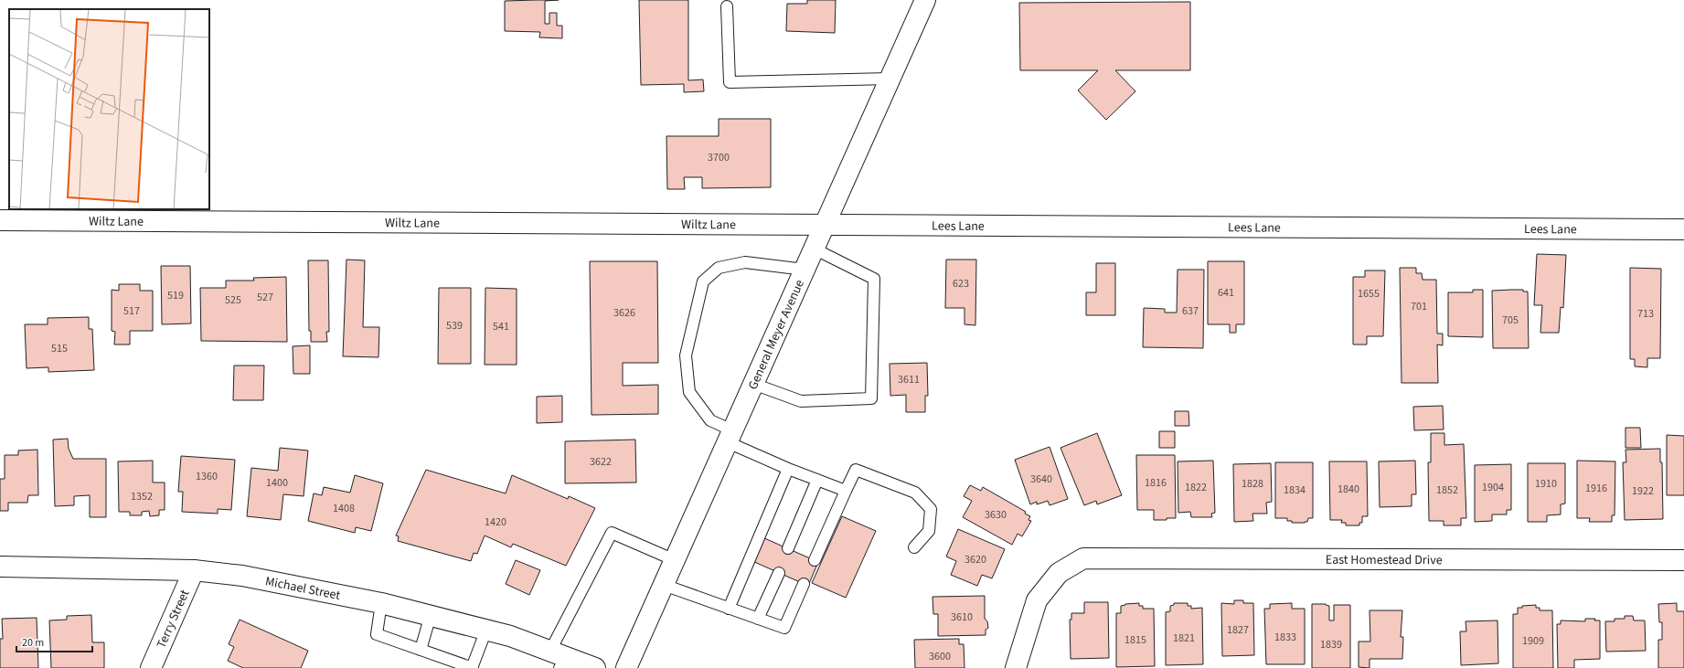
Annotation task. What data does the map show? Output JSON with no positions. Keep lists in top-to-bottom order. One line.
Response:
{"streets":{"street":["Wiltz Lane","Lees Lane","General Meyer Avenue","East Homestead Drive","Michael Street","Terry Street"]},"crossings":[["Wiltz Lane","Lees Lane"],["Wiltz Lane","General Meyer Avenue"],["Lees Lane","General Meyer Avenue"],["Michael Street","Terry Street"]],"house_numbers":["3700","623","641","1655","519","527","525","701","517","637","3626","713","705","539","541","515","3611","3622","1360","3640","1400","1816","1828","1910","1822","1904","1916","1840","1834","1852","1922","1352","1408","3630","1420","3620","3610","1827","1833","1821","1815","1909","1839","3600"],"scale_bar":"20 m"}
